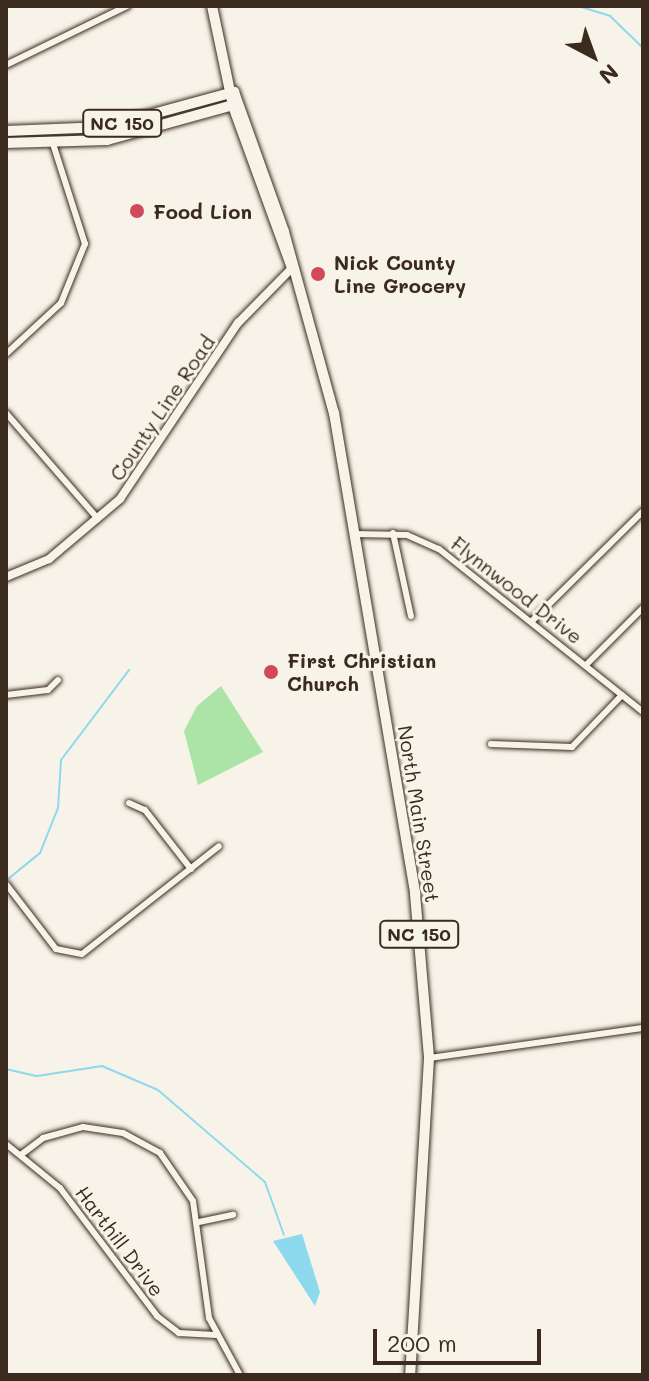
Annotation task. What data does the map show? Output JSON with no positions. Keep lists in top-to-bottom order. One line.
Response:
{"streets":{"main road":["NC 150","North Main Street"],"street":["County Line Road","Flynnwood Drive","Harthill Drive"]},"crossings":[["NC 150","North Main Street"],["County Line Road","North Main Street"],["Flynnwood Drive","North Main Street"]],"places":["Food Lion","Nick County Line Grocery","First Christian Church"],"scale_bar":"200 m","north":"bottom right"}
